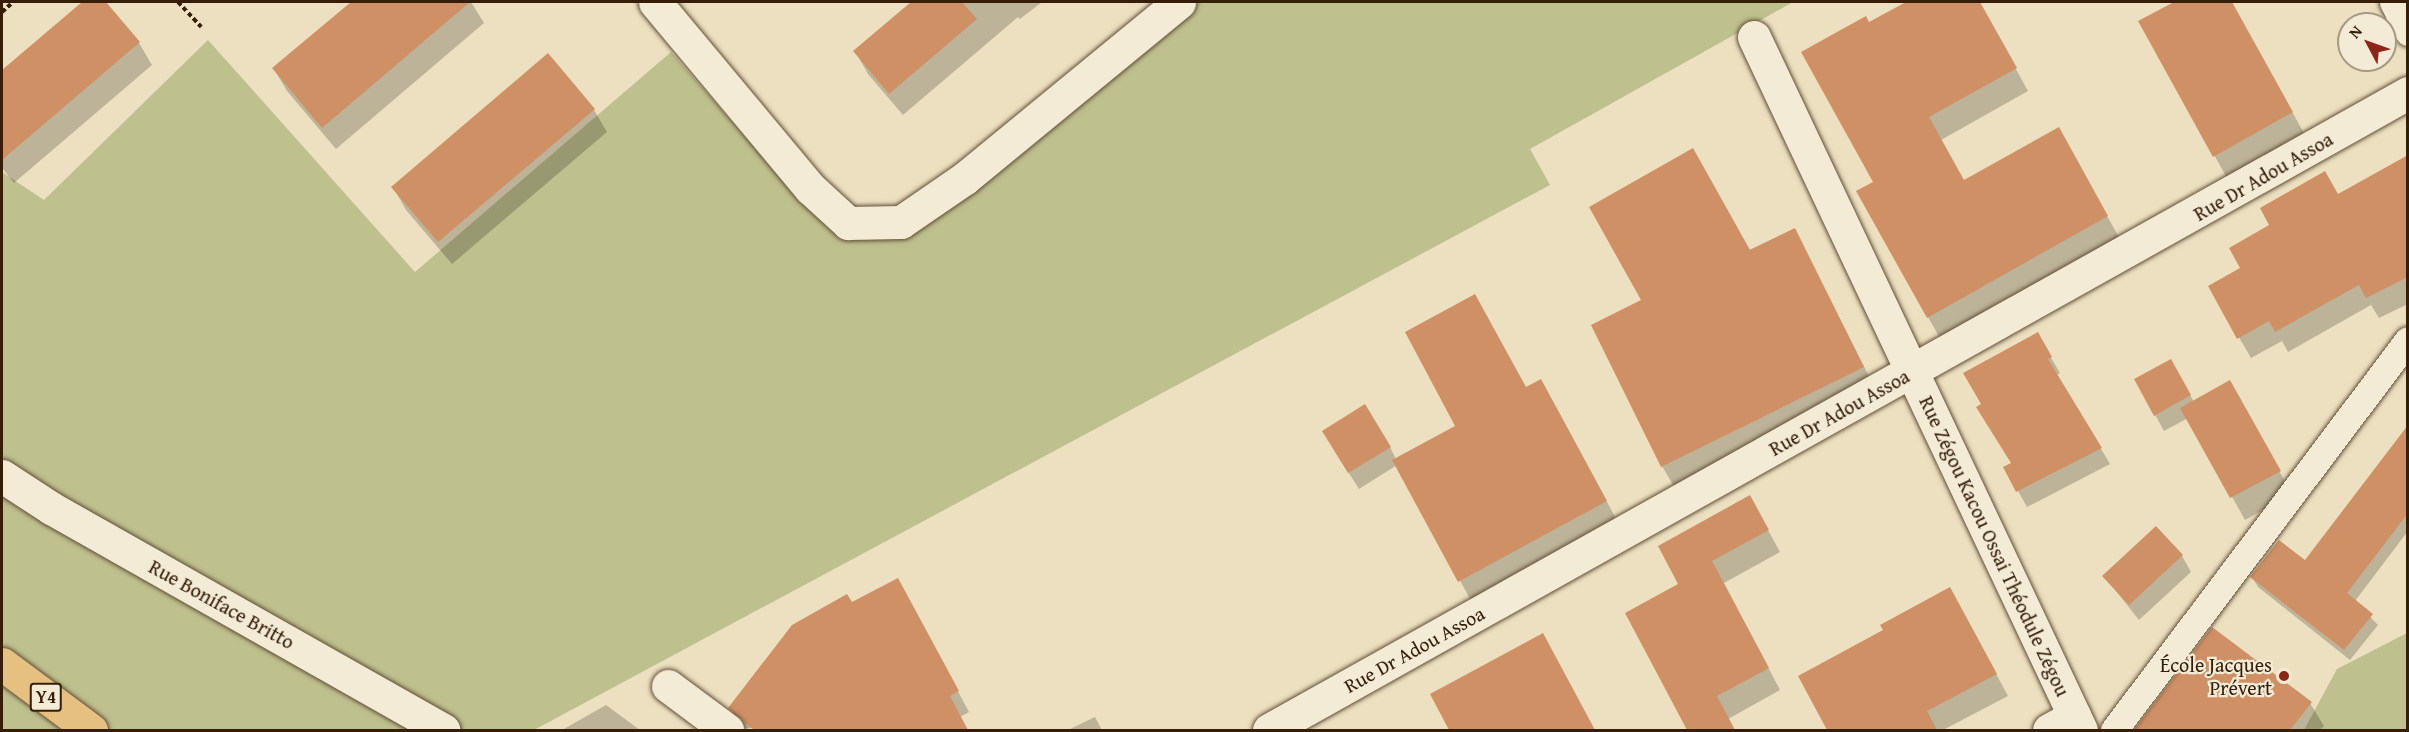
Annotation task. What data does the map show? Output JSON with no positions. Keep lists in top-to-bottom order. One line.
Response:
{"streets":{"highway":["Y4"],"street":["Rue Dr Adou Assoa","Rue Zégou Kacou Ossai Théodule Zégou","Rue Boniface Britto"]},"crossings":[["Rue Dr Adou Assoa","Rue Zégou Kacou Ossai Théodule Zégou"]],"places":["École Jacques Prévert"],"north":"top left"}
